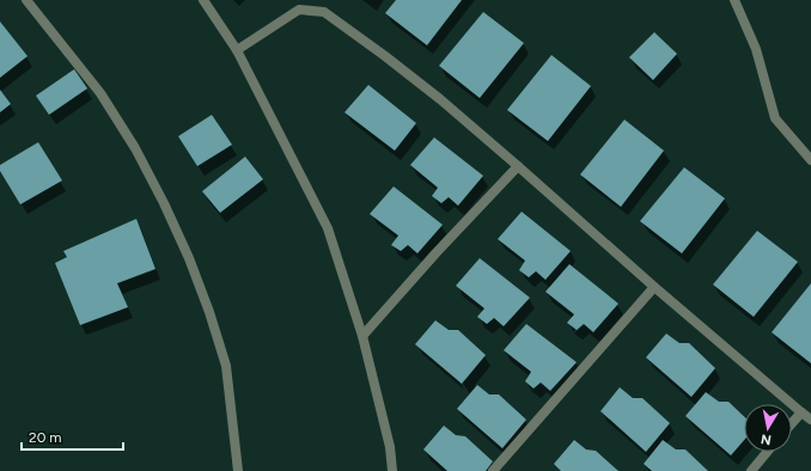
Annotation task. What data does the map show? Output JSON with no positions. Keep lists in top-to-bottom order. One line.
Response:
{"scale_bar":"20 m","north":"bottom"}
